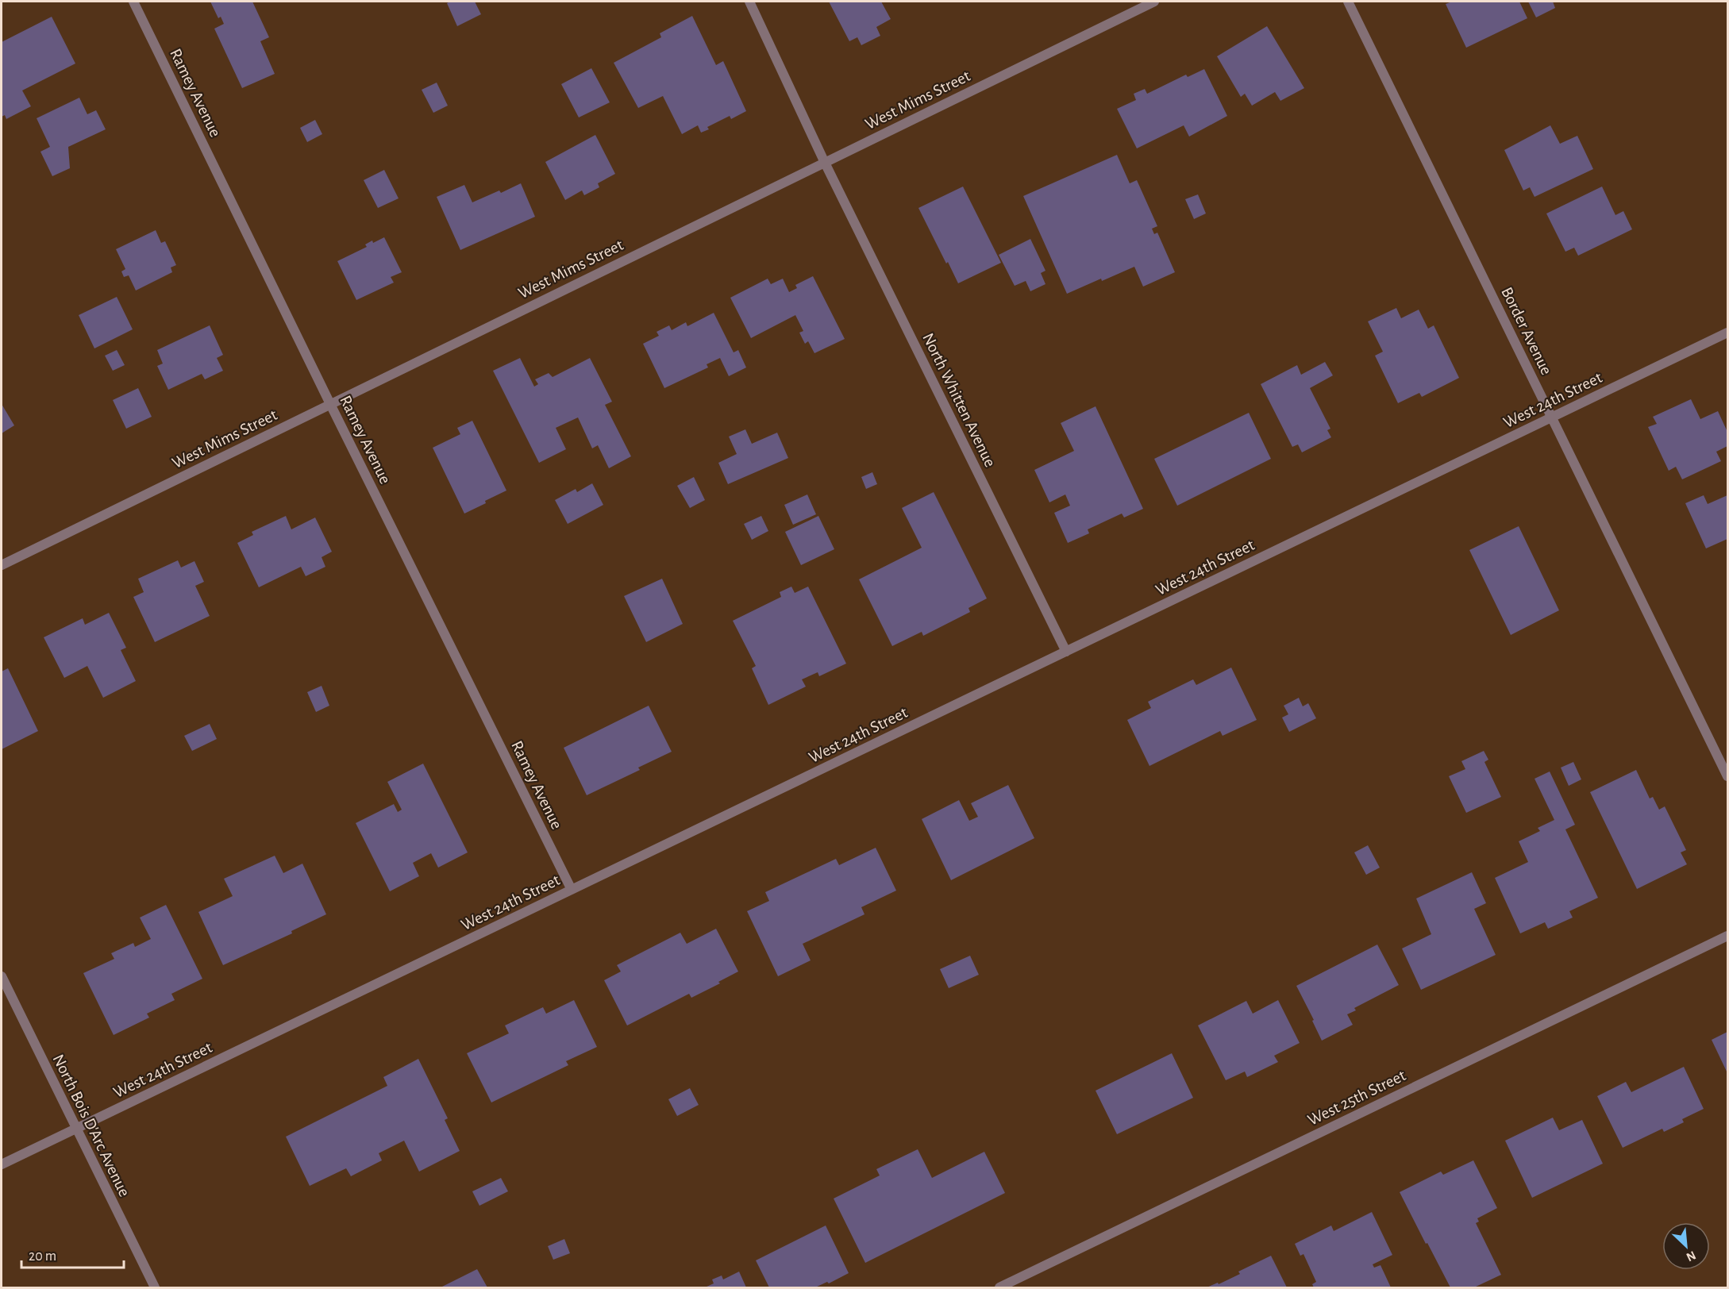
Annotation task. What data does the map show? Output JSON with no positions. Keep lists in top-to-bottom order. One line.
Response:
{"streets":{"street":["Ramey Avenue","West Mims Street","Border Avenue","North Whitten Avenue","West 24th Street","West 25th Street","North Bois D'Arc Avenue"]},"crossings":[["Ramey Avenue","West Mims Street"],["Ramey Avenue","West 24th Street"],["West Mims Street","North Whitten Avenue"],["Border Avenue","West 24th Street"],["North Whitten Avenue","West 24th Street"],["West 24th Street","North Bois D'Arc Avenue"]],"scale_bar":"20 m","north":"bottom right"}
